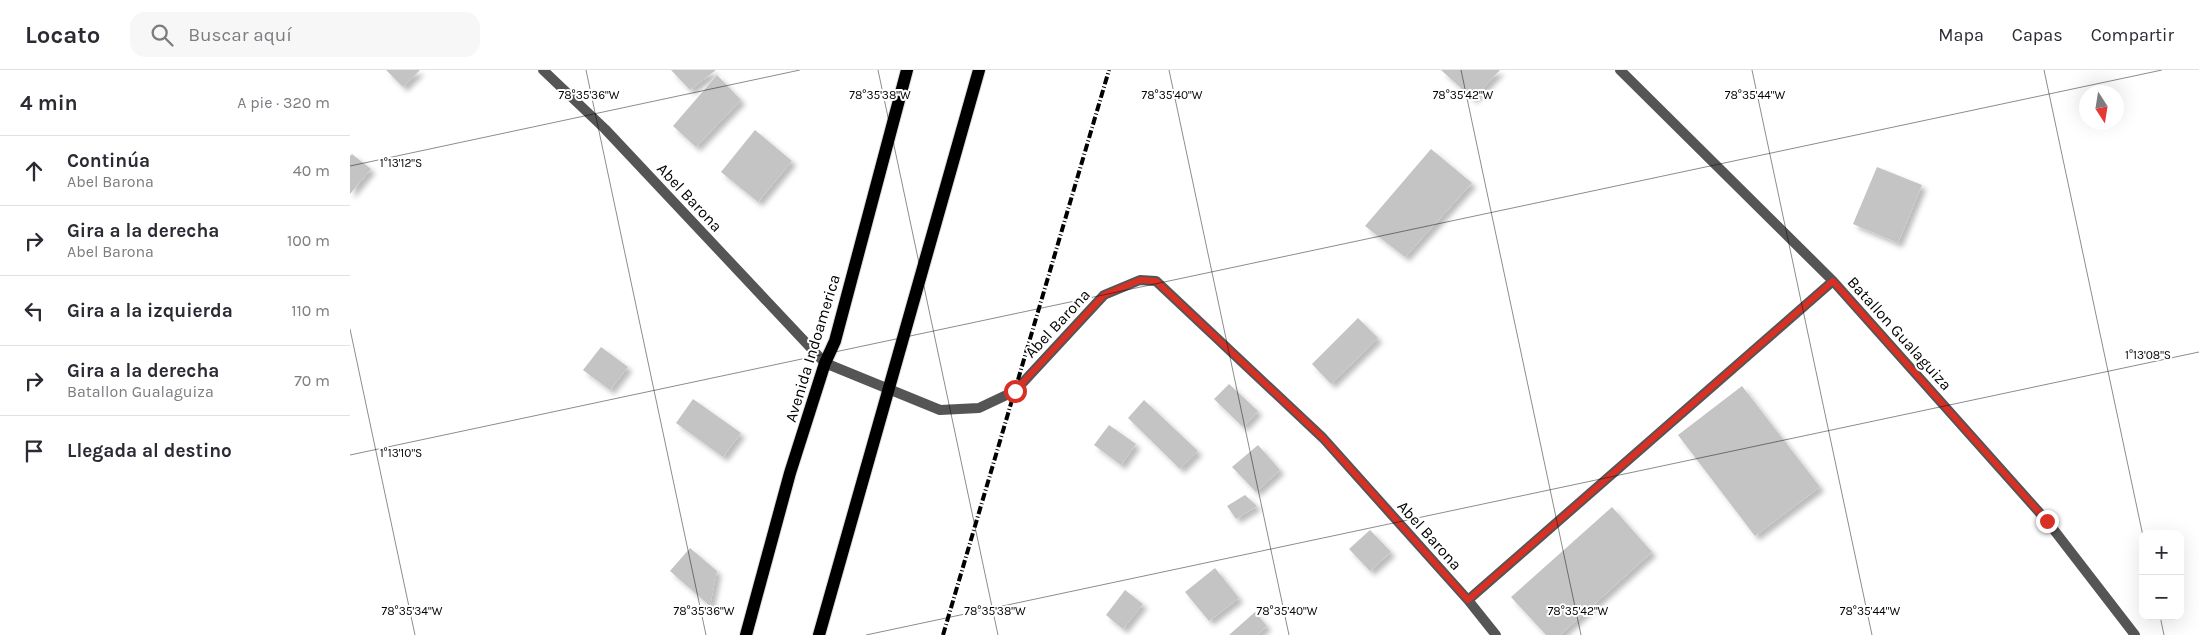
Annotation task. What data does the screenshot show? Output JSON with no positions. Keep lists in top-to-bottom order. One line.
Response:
{"streets":{"main road":["Avenida Indoamerica"],"street":["Abel Barona","Batallon Gualaguiza"]},"crossings":[["Abel Barona","Avenida Indoamerica"]],"north":"bottom","page":{"header":"Locato","search":"Buscar aquí","nav":["Mapa","Capas","Compartir"],"heading":["4 min","A pie · 320 m"],"list":[["Continúa","Abel Barona","40 m"],["Gira a la derecha","Abel Barona","100 m"],["Gira a la izquierda","110 m"],["Gira a la derecha","Batallon Gualaguiza","70 m"],"Llegada al destino"],"map_buttons":["+","−"]},"coordinates":["78°35'36\"W","78°35'38\"W","78°35'40\"W","78°35'42\"W","78°35'44\"W","1°13'12\"S","1°13'08\"S","1°13'10\"S","78°35'34\"W"]}
